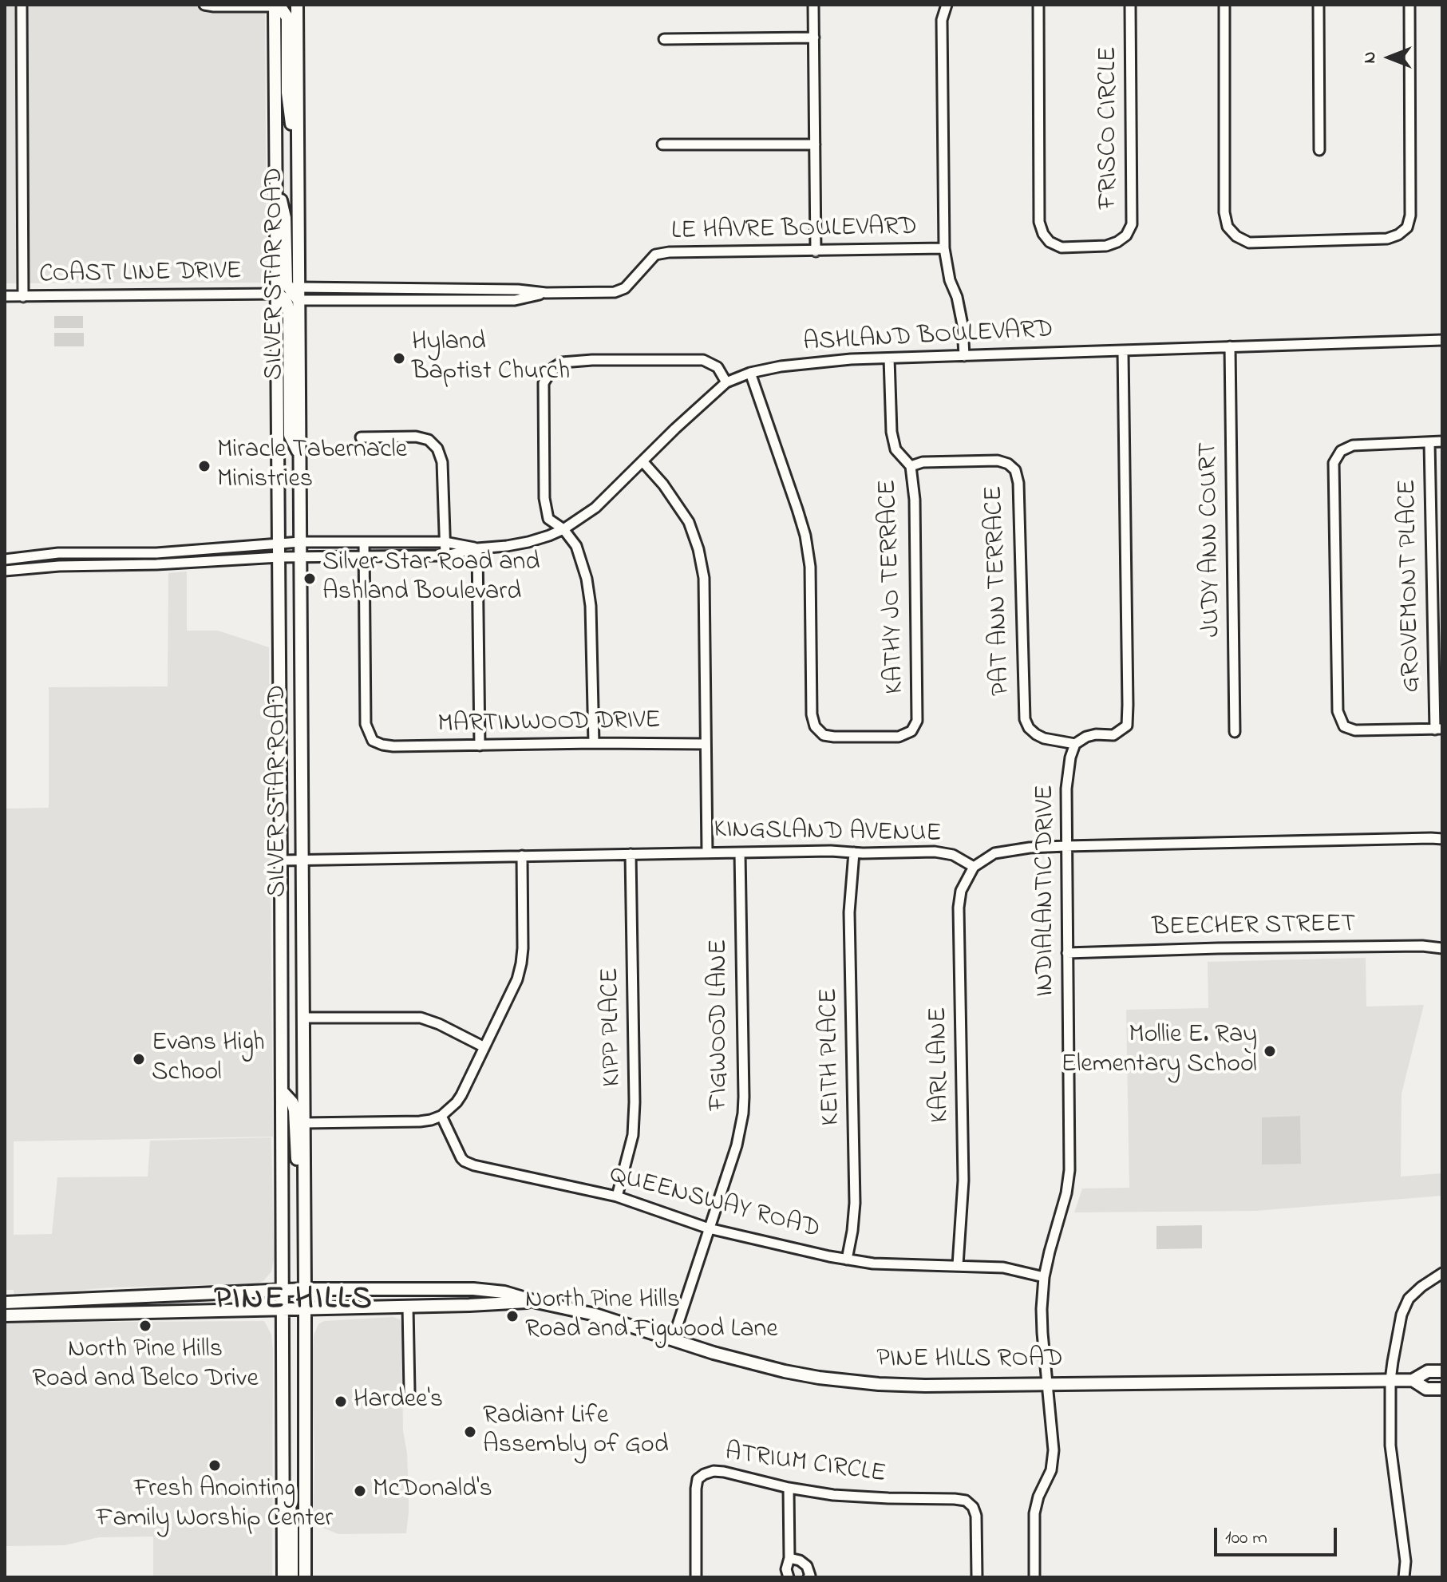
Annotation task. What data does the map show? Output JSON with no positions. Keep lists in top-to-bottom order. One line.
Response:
{"streets":{"main road":["SILVER STAR ROAD","PINE HILLS ROAD"],"street":["FRISCO CIRCLE","LE HAVRE BOULEVARD","COAST LINE DRIVE","ASHLAND BOULEVARD","JUDY ANN COURT","GROVEMONT PLACE","KATHY JO TERRACE","PAT ANN TERRACE","MARTINWOOD DRIVE","KINGSLAND AVENUE","INDIALANTIC DRIVE","BEECHER STREET","FIGWOOD LANE","KIPP PLACE","KEITH PLACE","KARL LANE","QUEENSWAY ROAD","ATRIUM CIRCLE"]},"crossings":[["LE HAVRE BOULEVARD","SILVER STAR ROAD"],["SILVER STAR ROAD","COAST LINE DRIVE"],["SILVER STAR ROAD","ASHLAND BOULEVARD"],["SILVER STAR ROAD","KINGSLAND AVENUE"],["SILVER STAR ROAD","PINE HILLS ROAD"],["ASHLAND BOULEVARD","JUDY ANN COURT"],["ASHLAND BOULEVARD","KATHY JO TERRACE"],["ASHLAND BOULEVARD","MARTINWOOD DRIVE"],["KATHY JO TERRACE","PAT ANN TERRACE"],["PAT ANN TERRACE","INDIALANTIC DRIVE"],["KINGSLAND AVENUE","INDIALANTIC DRIVE"],["KINGSLAND AVENUE","FIGWOOD LANE"],["KINGSLAND AVENUE","KIPP PLACE"],["KINGSLAND AVENUE","KEITH PLACE"],["KINGSLAND AVENUE","KARL LANE"],["INDIALANTIC DRIVE","BEECHER STREET"],["INDIALANTIC DRIVE","QUEENSWAY ROAD"],["INDIALANTIC DRIVE","PINE HILLS ROAD"],["FIGWOOD LANE","QUEENSWAY ROAD"],["FIGWOOD LANE","PINE HILLS ROAD"],["KIPP PLACE","QUEENSWAY ROAD"],["KEITH PLACE","QUEENSWAY ROAD"],["KARL LANE","QUEENSWAY ROAD"]],"districts":["PINE HILLS"],"places":["Hyland Baptist Church","Miracle Tabernacle Ministries","Silver Star Road and Ashland Boulevard","Mollie E. Ray Elementary School","Evans High School","North Pine Hills Road and Figwood Lane","North Pine Hills Road and Belco Drive","Hardee's","Radiant Life Assembly of God","Fresh Anointing Family Worship Center","McDonald's"],"scale_bar":"100 m","north":"left"}
